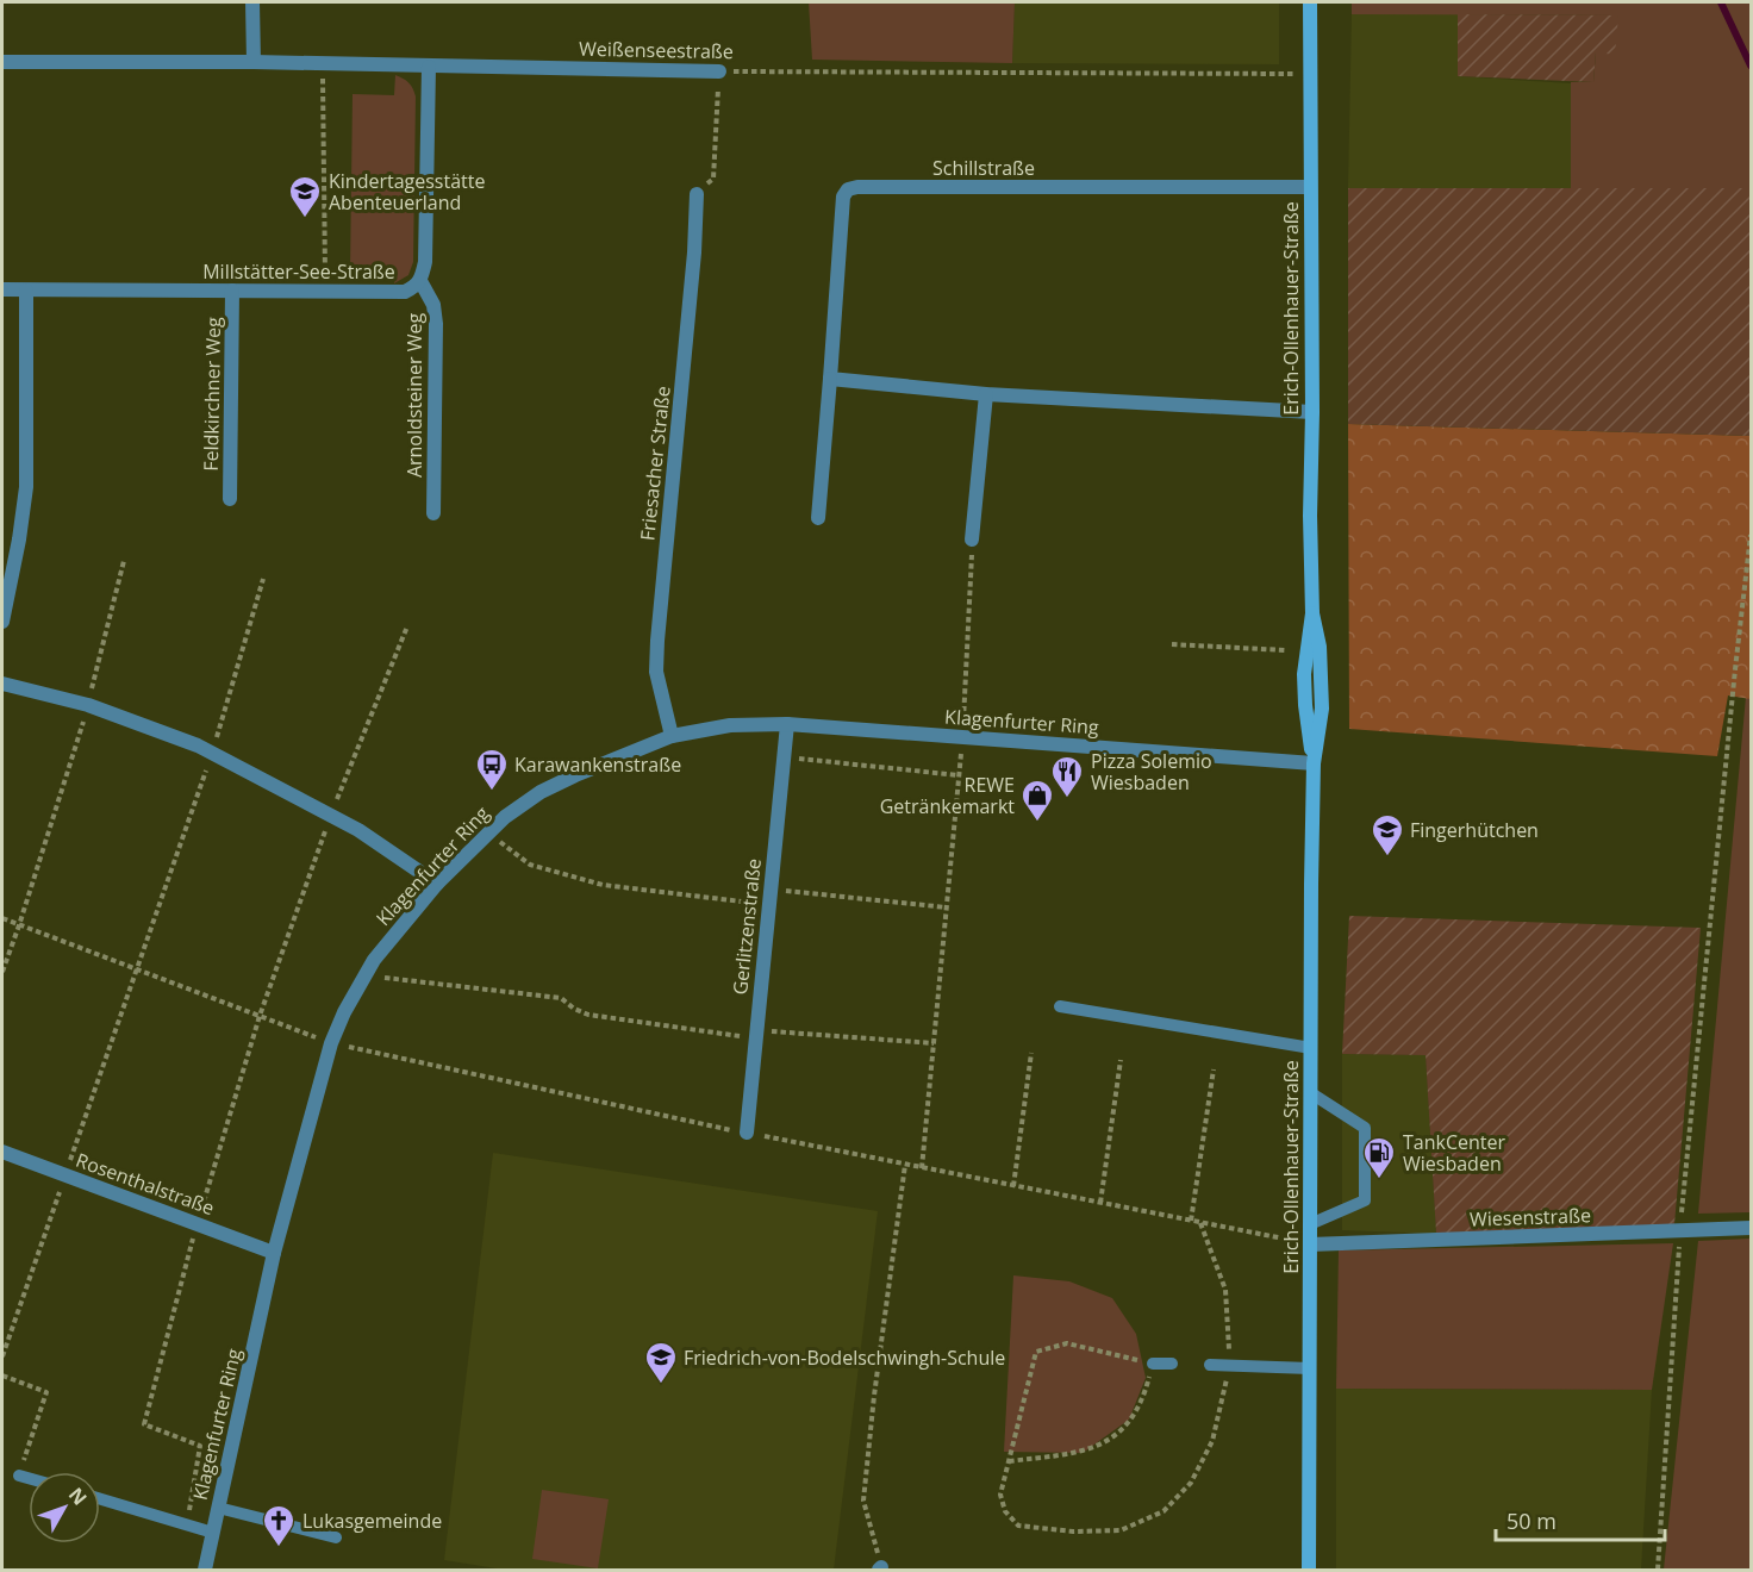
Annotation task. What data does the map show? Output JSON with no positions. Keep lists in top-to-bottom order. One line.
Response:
{"streets":{"street":["Weißenseestraße","Schillstraße","Millstätter-See-Straße","Erich-Ollenhauer-Straße","Feldkirchner Weg","Arnoldsteiner Weg","Friesacher Straße","Klagenfurter Ring","Gerlitzenstraße","Rosenthalstraße","Wiesenstraße"]},"crossings":[["Weißenseestraße","Millstätter-See-Straße"],["Weißenseestraße","Erich-Ollenhauer-Straße"],["Schillstraße","Erich-Ollenhauer-Straße"],["Millstätter-See-Straße","Feldkirchner Weg"],["Millstätter-See-Straße","Arnoldsteiner Weg"],["Erich-Ollenhauer-Straße","Klagenfurter Ring"],["Erich-Ollenhauer-Straße","Wiesenstraße"],["Friesacher Straße","Klagenfurter Ring"],["Klagenfurter Ring","Gerlitzenstraße"],["Klagenfurter Ring","Rosenthalstraße"]],"places":{"school or university":["Kindertagesstätte Abenteuerland","Fingerhütchen","Friedrich-von-Bodelschwingh-Schule"],"bus stop":["Karawankenstraße"],"restaurant":["Pizza Solemio Wiesbaden"],"shop":["REWE Getränkemarkt"],"fuel station":["TankCenter Wiesbaden"],"church":["Lukasgemeinde"]},"scale_bar":"50 m","north":"top right"}
